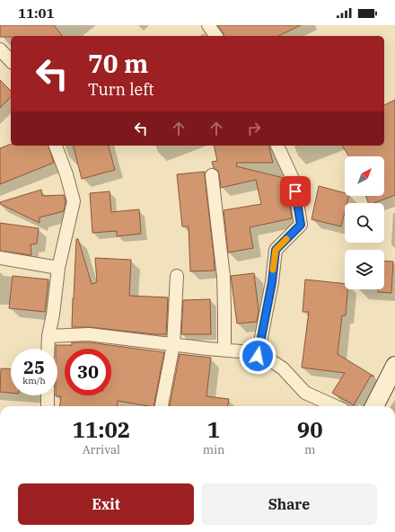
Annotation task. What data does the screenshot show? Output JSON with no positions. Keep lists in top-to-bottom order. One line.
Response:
{"north":"top right","page":{"status":"11:01","turn":["70 m","Turn left"],"speed":"25 km/h","limit":"30","eta":["11:02","Arrival","1","min","90","m"],"buttons":["Exit","Share"]}}
